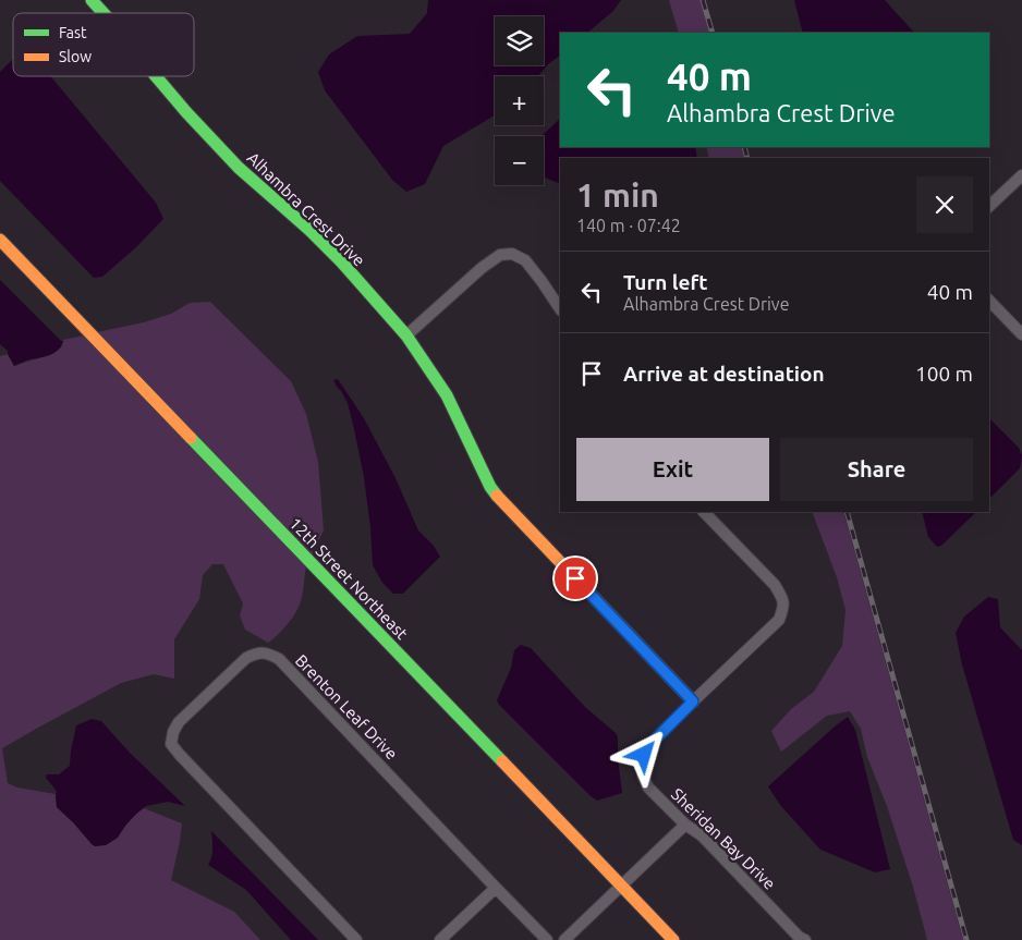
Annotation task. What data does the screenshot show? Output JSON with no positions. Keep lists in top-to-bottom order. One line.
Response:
{"streets":{"street":["Alhambra Crest Drive","12th Street Northeast","Brenton Leaf Drive","Sheridan Bay Drive"]},"crossings":[["Alhambra Crest Drive","Sheridan Bay Drive"]],"legend":["Fast","Slow"],"page":{"map_buttons":["+","−"],"turn":["40 m","Alhambra Crest Drive"],"heading":["1 min","140 m · 07:42"],"list":[{"name":"Turn left","note":"Alhambra Crest Drive","value":"40 m"},{"name":"Arrive at destination","value":"100 m"}],"buttons":["Exit","Share"]}}
